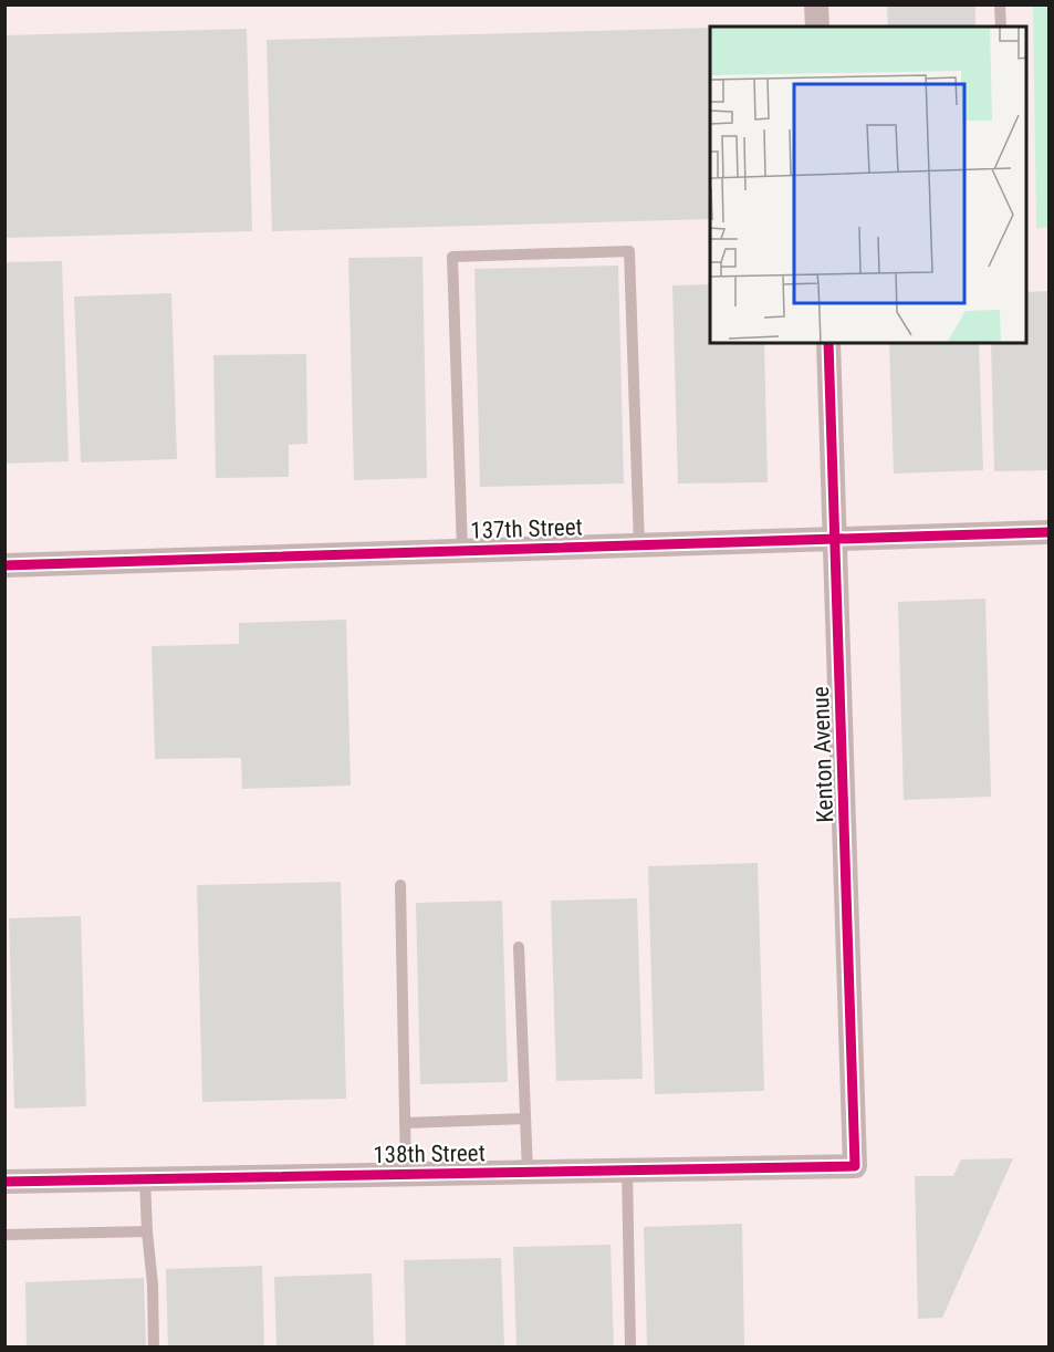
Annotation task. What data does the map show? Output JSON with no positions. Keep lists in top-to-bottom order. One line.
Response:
{"streets":{"street":["137th Street","Kenton Avenue","138th Street"]},"crossings":[["137th Street","Kenton Avenue"],["Kenton Avenue","138th Street"]]}
